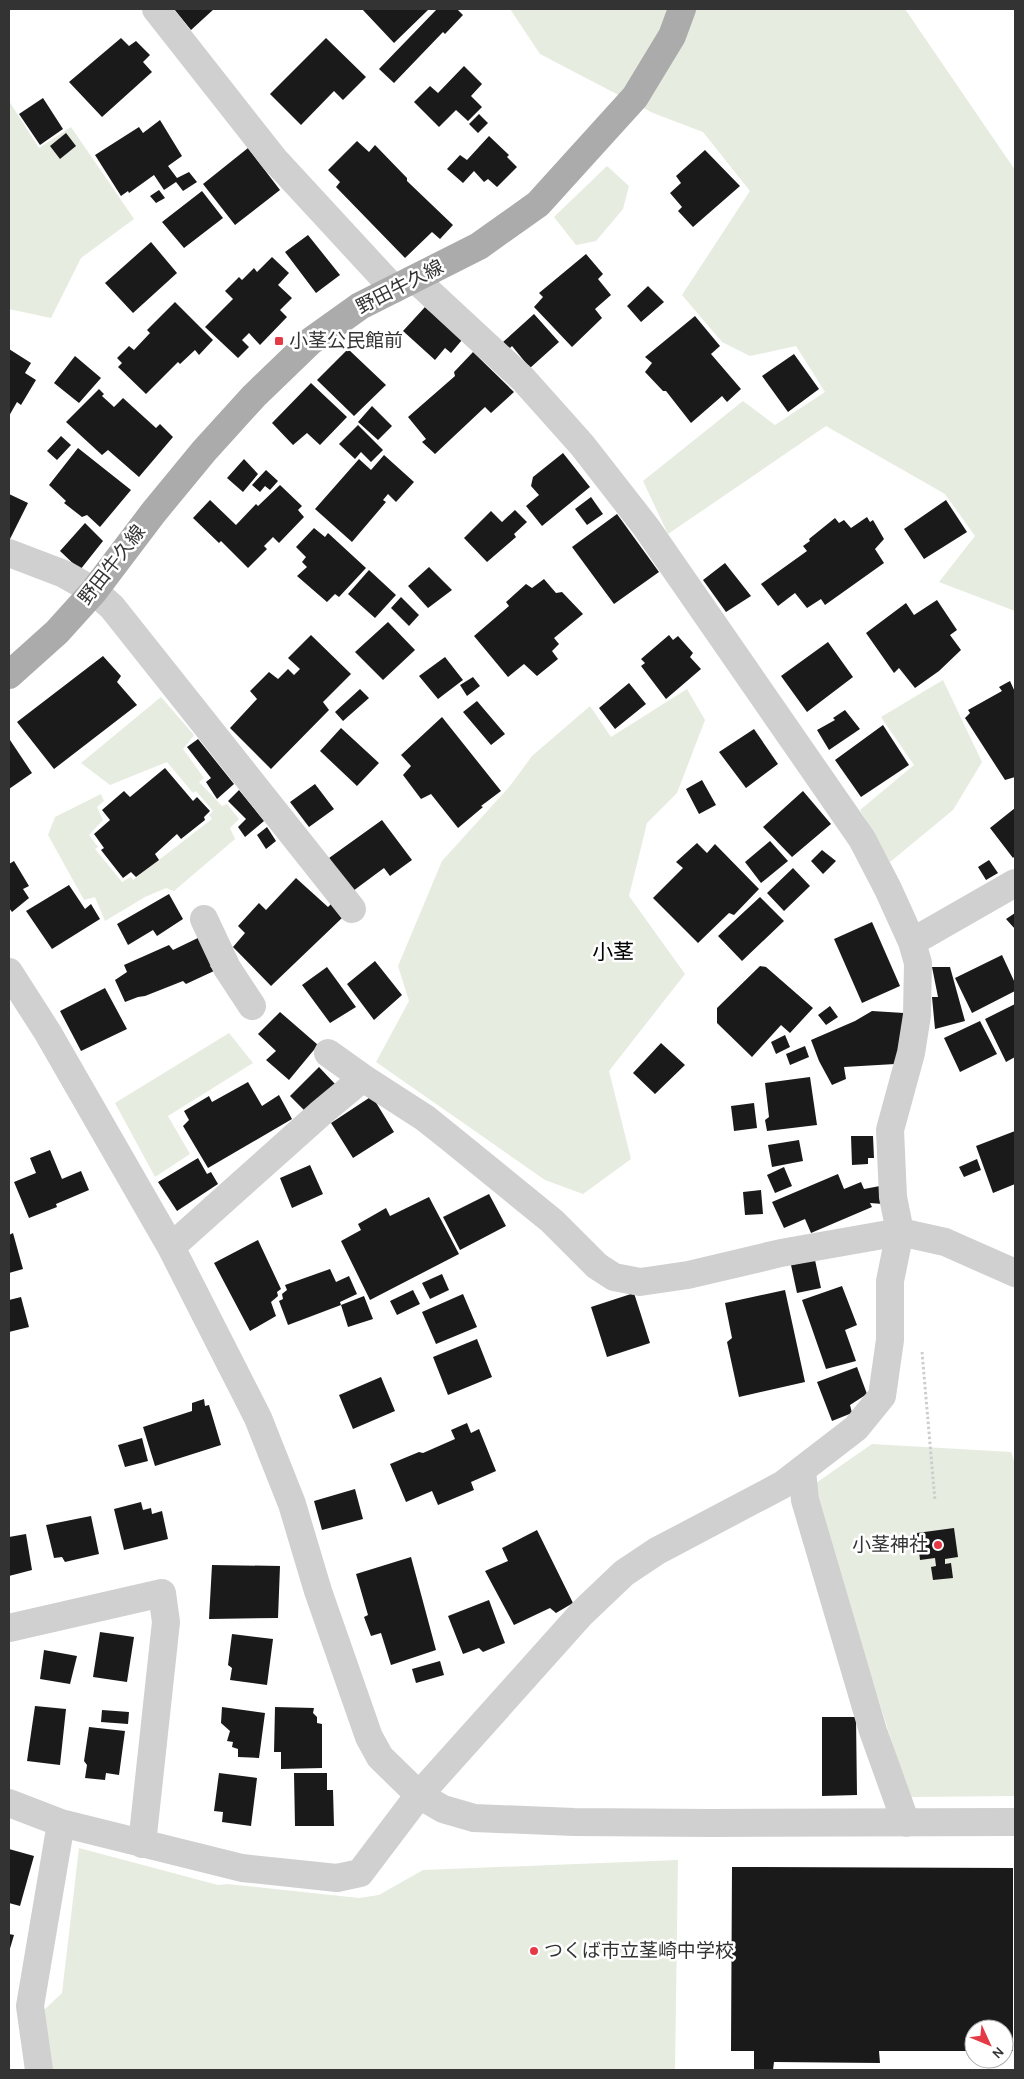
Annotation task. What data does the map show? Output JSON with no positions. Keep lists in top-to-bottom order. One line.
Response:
{"streets":{"main road":["野田牛久線"]},"districts":["小茎"],"places":{"transit":["小茎公民館前"],"other":["小茎神社","つくば市立茎崎中学校"]},"north":"bottom right"}
